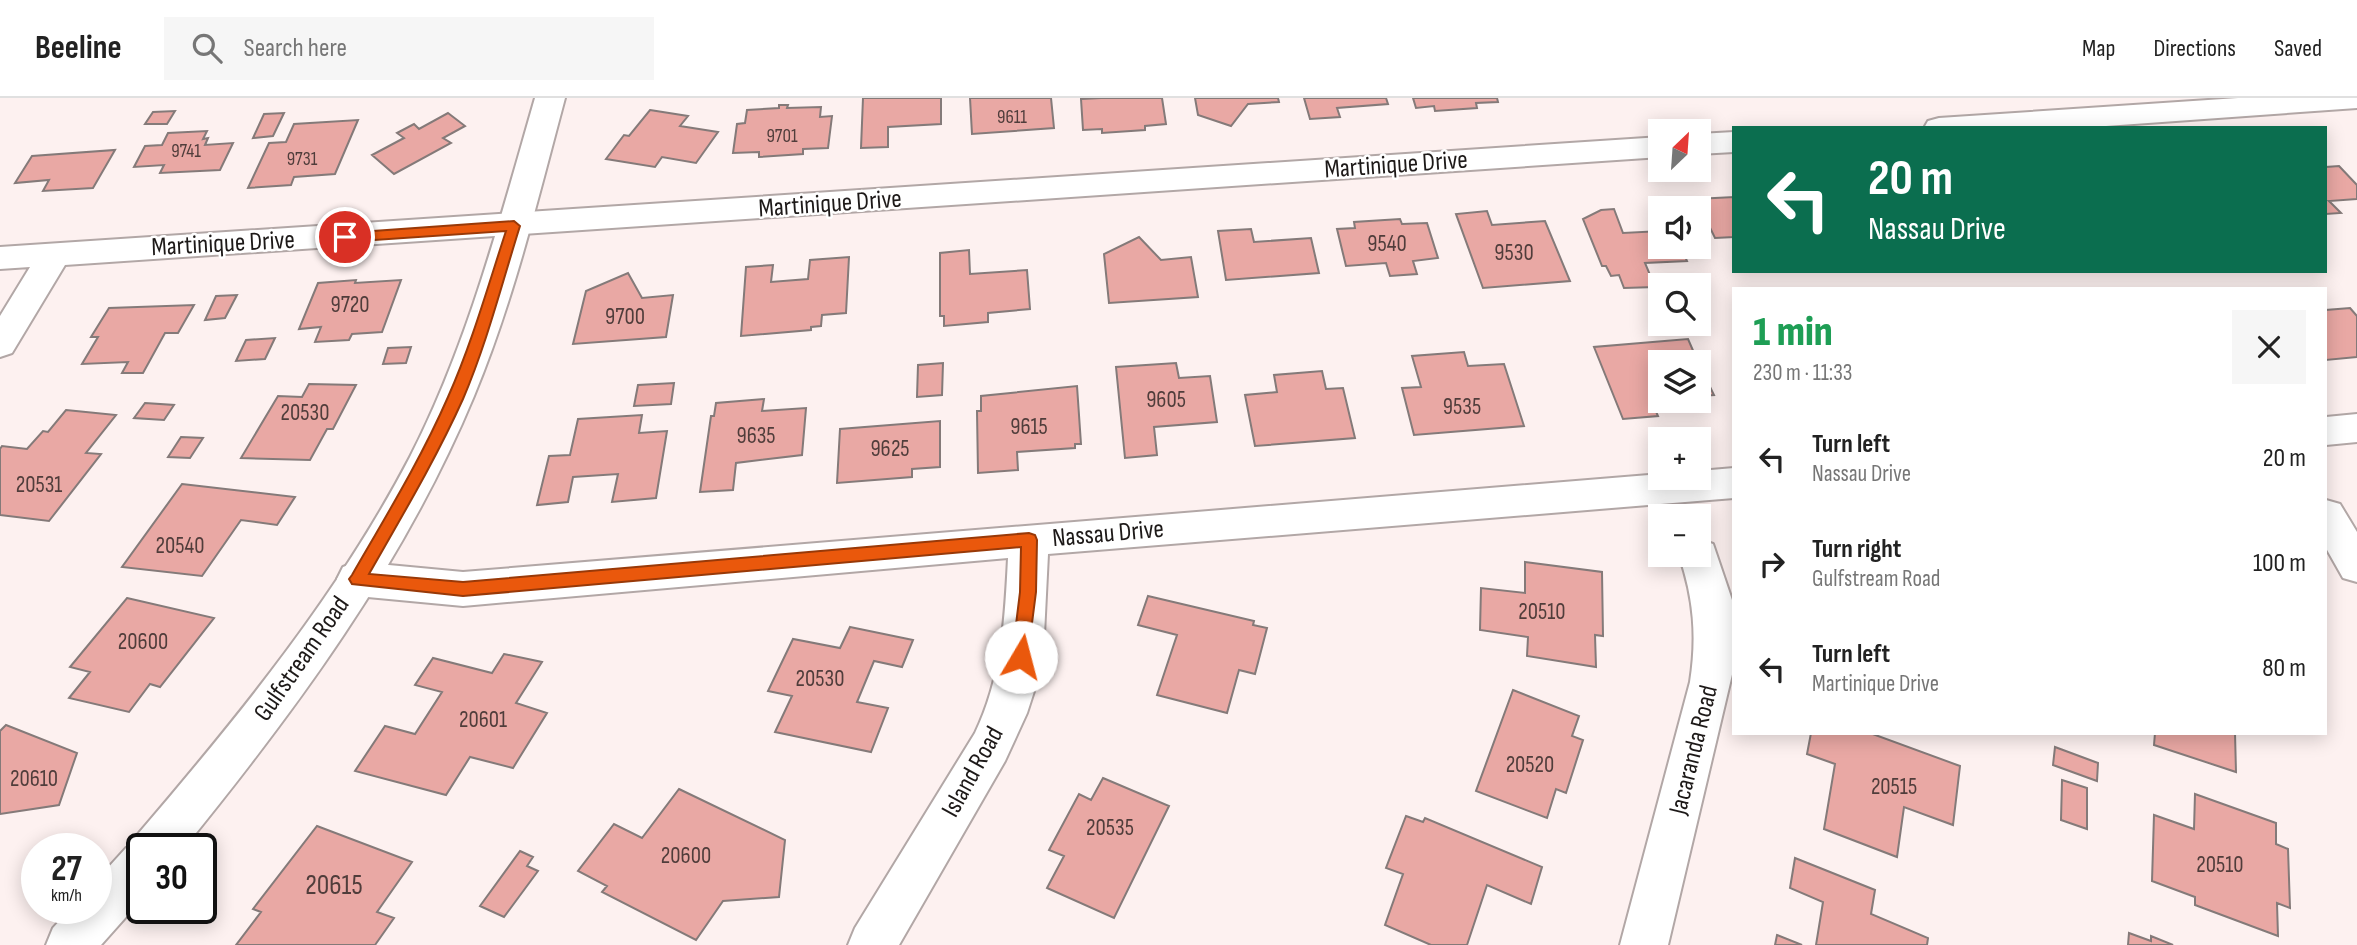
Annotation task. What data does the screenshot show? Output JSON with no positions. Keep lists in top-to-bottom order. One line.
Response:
{"streets":{"street":["Martinique Drive","Nassau Drive","Gulfstream Road","Jacaranda Road","Island Road"]},"crossings":[["Martinique Drive","Gulfstream Road"],["Nassau Drive","Gulfstream Road"],["Nassau Drive","Island Road"]],"house_numbers":["9611","9701","9741","9731","9540","9530","9720","9700","9605","9535","20530","9615","9635","9625","20531","20540","20510","20600","20530","20601","20520","20610","20515","20535","20600","20510","20615"],"north":"top right","page":{"header":"Beeline","search":"Search here","nav":["Map","Directions","Saved"],"map_buttons":["+","−"],"turn":["20 m","Nassau Drive"],"heading":["1 min","230 m · 11:33"],"list":[{"name":"Turn left","note":"Nassau Drive","value":"20 m"},{"name":"Turn right","note":"Gulfstream Road","value":"100 m"},{"name":"Turn left","note":"Martinique Drive","value":"80 m"}],"speed":"27 km/h","limit":"30"}}
